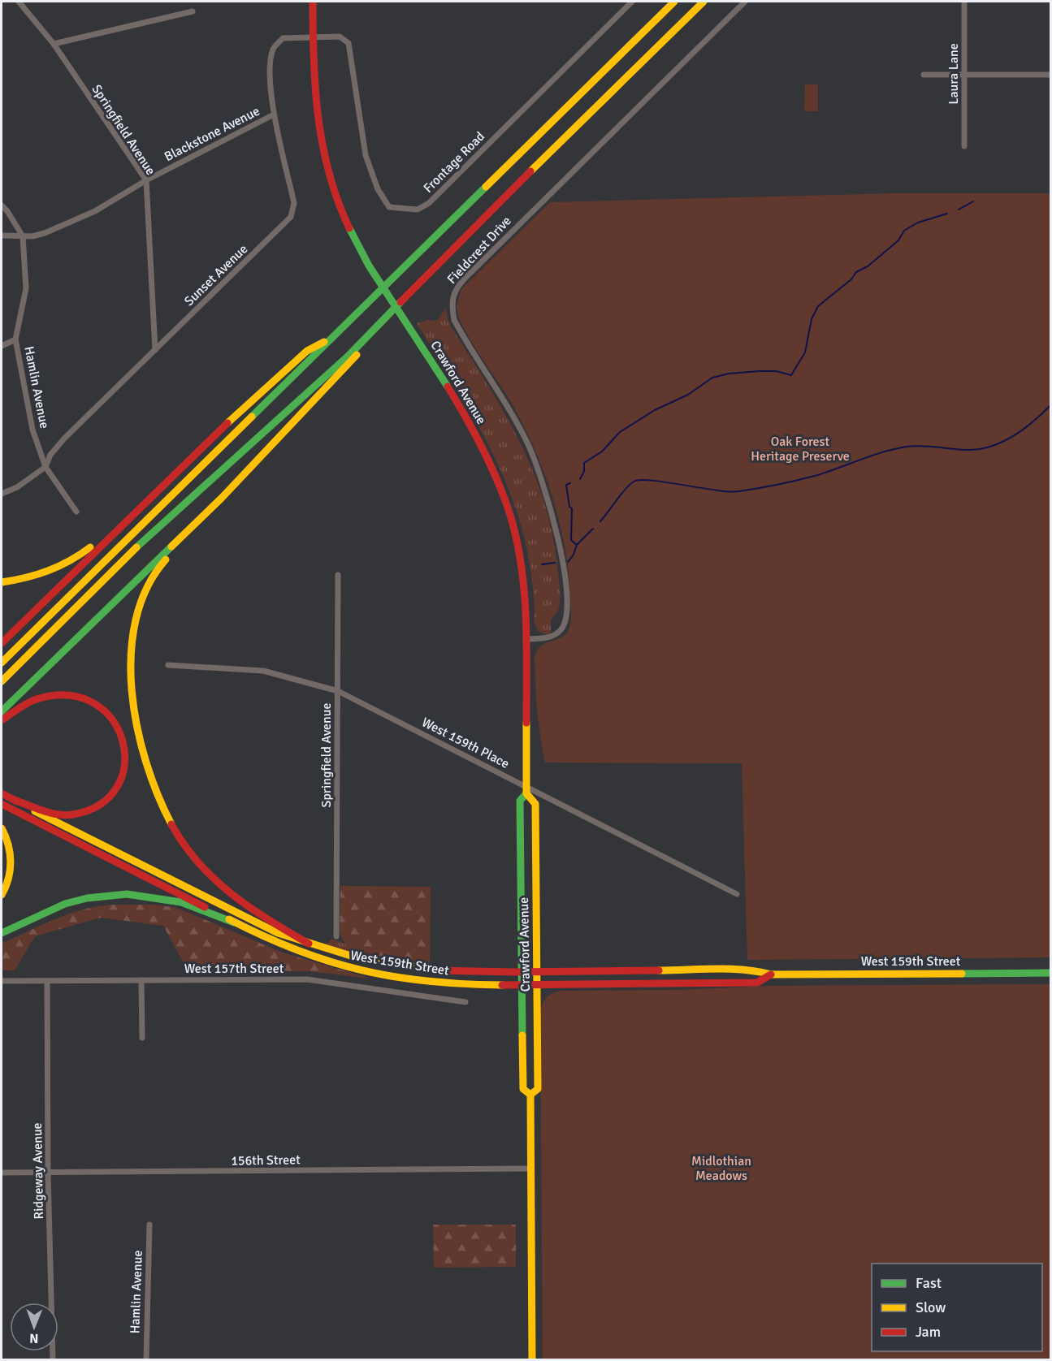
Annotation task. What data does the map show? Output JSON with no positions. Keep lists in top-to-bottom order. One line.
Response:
{"streets":{"main road":["Crawford Avenue","West 159th Street"],"street":["Laura Lane","Springfield Avenue","Blackstone Avenue","Frontage Road","Fieldcrest Drive","Sunset Avenue","Hamlin Avenue","West 159th Place","West 157th Street","156th Street","Ridgeway Avenue"]},"crossings":[["Springfield Avenue","Blackstone Avenue"],["Springfield Avenue","Sunset Avenue"],["Springfield Avenue","West 159th Place"],["Blackstone Avenue","Sunset Avenue"],["Blackstone Avenue","Hamlin Avenue"],["Frontage Road","Sunset Avenue"],["Frontage Road","Crawford Avenue"],["Fieldcrest Drive","Crawford Avenue"],["Sunset Avenue","Crawford Avenue"],["Sunset Avenue","Hamlin Avenue"],["Crawford Avenue","West 159th Place"],["Crawford Avenue","West 159th Street"],["Crawford Avenue","156th Street"],["West 157th Street","Ridgeway Avenue"],["156th Street","Ridgeway Avenue"]],"parks":["Oak Forest Heritage Preserve","Midlothian Meadows"],"legend":["Fast","Slow","Jam"],"north":"bottom"}
